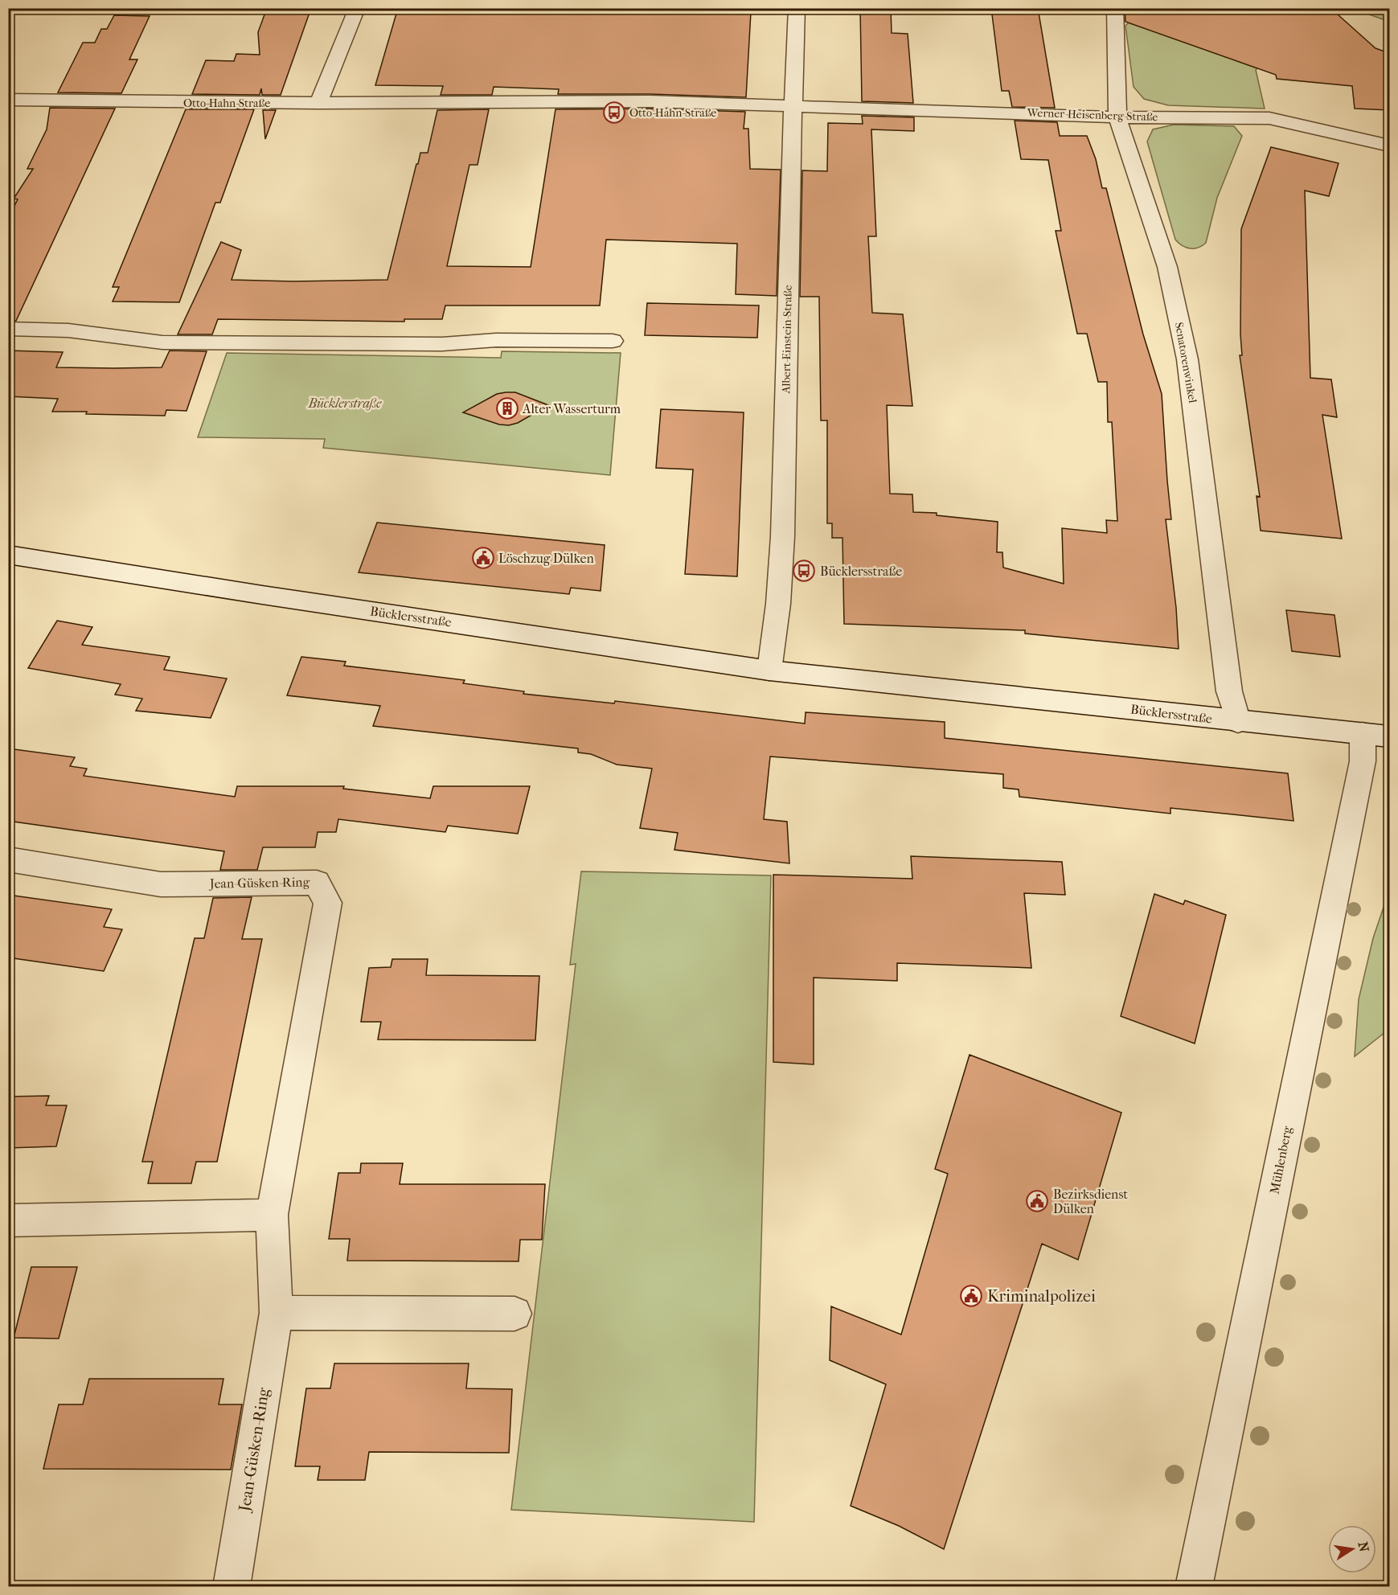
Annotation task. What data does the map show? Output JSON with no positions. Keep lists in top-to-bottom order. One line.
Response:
{"streets":{"street":["Otto-Hahn-Straße","Werner-Heisenberg-Straße","Albert-Einstein-Straße","Senatorenwinkel","Bücklersstraße","Jean-Güsken-Ring","Mühlenberg"]},"crossings":[["Otto-Hahn-Straße","Werner-Heisenberg-Straße"],["Otto-Hahn-Straße","Albert-Einstein-Straße"],["Werner-Heisenberg-Straße","Albert-Einstein-Straße"],["Werner-Heisenberg-Straße","Senatorenwinkel"],["Albert-Einstein-Straße","Bücklersstraße"],["Senatorenwinkel","Bücklersstraße"],["Bücklersstraße","Mühlenberg"]],"parks":["Bücklerstraße"],"places":{"bus stop":["Otto-Hahn-Straße","Bücklersstraße"],"building":["Alter Wasserturm"],"public building":["Löschzug Dülken","Bezirksdienst Dülken","Kriminalpolizei"]},"north":"right"}
